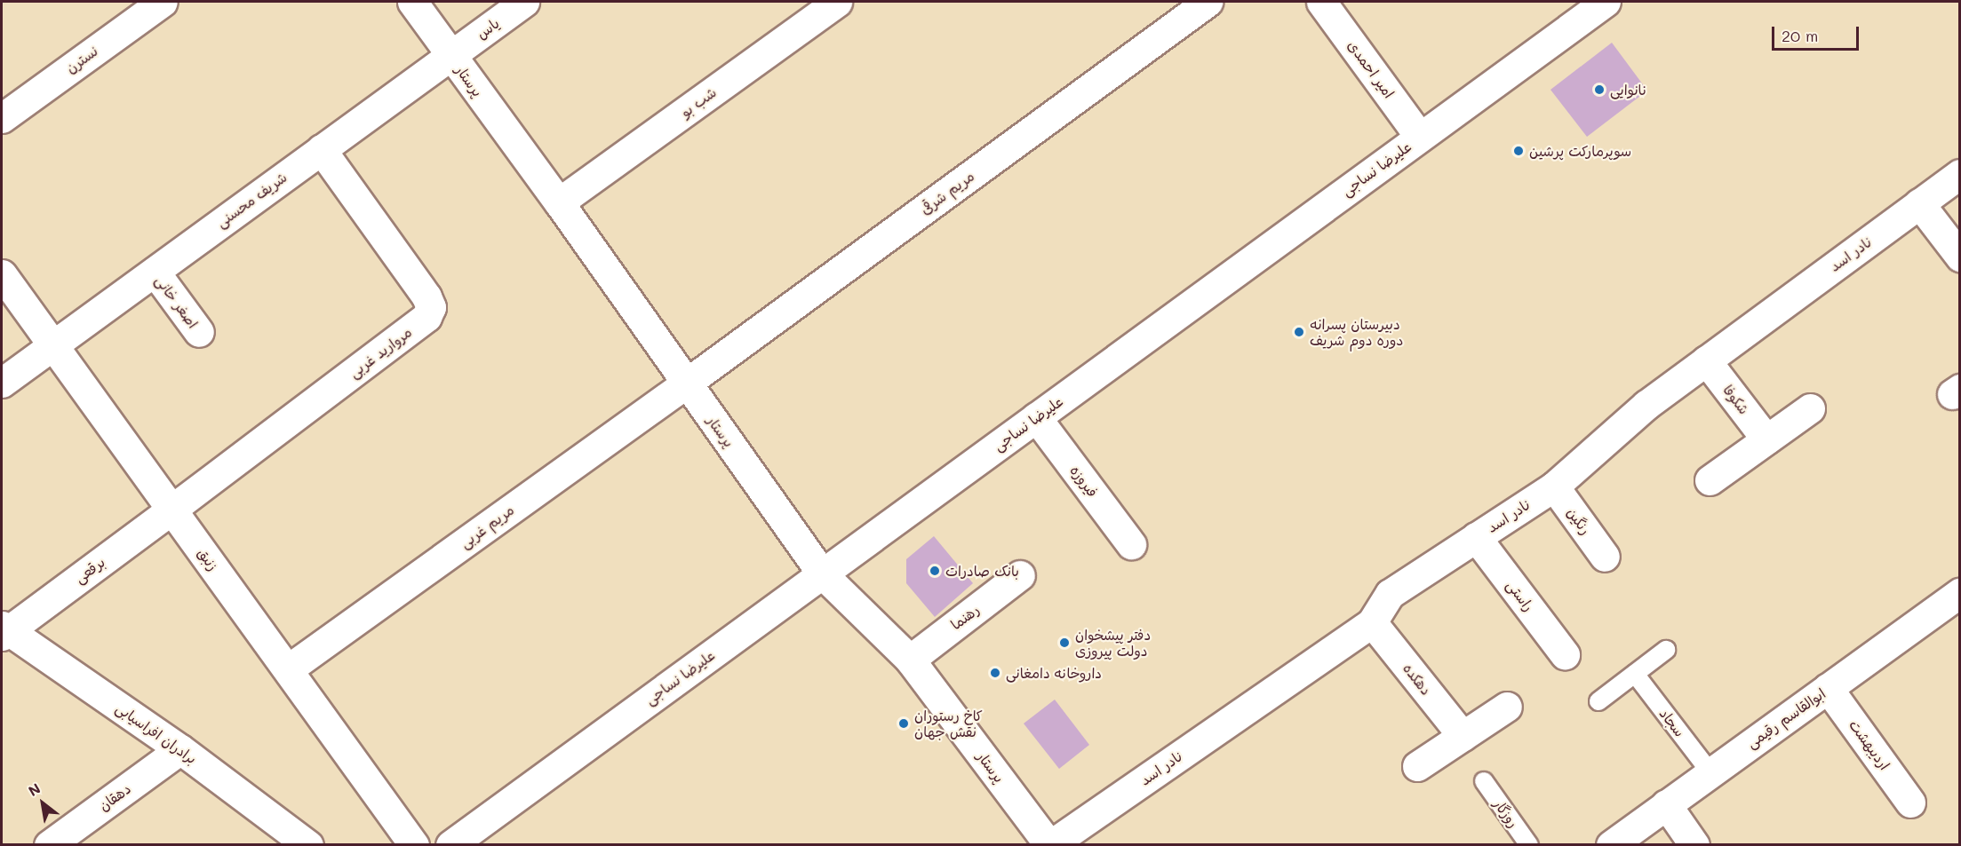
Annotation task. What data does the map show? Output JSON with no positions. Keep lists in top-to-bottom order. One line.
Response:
{"streets":{"street":["یاس","نسترن","امیر احمدی","پرستار","شب بو","علیرضا نساجی","مریم شرقی","شریف محسنی","نادر اسد","اصغر خانی","مروارید غربی","شکوفا","فیروزه","رنگین","مریم غربی","زنبق","برقعی","راستی","رهنما","دهکده","ابوالقاسم رقیمی","برادران افراسیابی","اردیبهشت","دهقان"],"lane":["سجاد","روزگار"]},"crossings":[["یاس","پرستار"],["یاس","شریف محسنی"],["امیر احمدی","علیرضا نساجی"],["پرستار","شب بو"],["پرستار","علیرضا نساجی"],["پرستار","مریم شرقی"],["پرستار","شریف محسنی"],["پرستار","نادر اسد"],["پرستار","مریم غربی"],["پرستار","رهنما"],["علیرضا نساجی","فیروزه"],["مریم شرقی","مریم غربی"],["شریف محسنی","اصغر خانی"],["شریف محسنی","مروارید غربی"],["شریف محسنی","زنبق"],["نادر اسد","شکوفا"],["نادر اسد","رنگین"],["نادر اسد","راستی"],["نادر اسد","دهکده"],["مروارید غربی","زنبق"],["مروارید غربی","برقعی"],["مریم غربی","زنبق"],["زنبق","برقعی"],["برقعی","برادران افراسیابی"],["ابوالقاسم رقیمی","سجاد"],["ابوالقاسم رقیمی","اردیبهشت"],["برادران افراسیابی","دهقان"]],"places":["نانوایی","سوپرمارکت پرشین","دبیرستان پسرانه دوره دوم شریف","بانک صادرات","دفتر پیشخوان دولت پیروزی","داروخانه دامغانی","کاخ رستوران نقش جهان"],"scale_bar":"20 m","north":"top left"}
